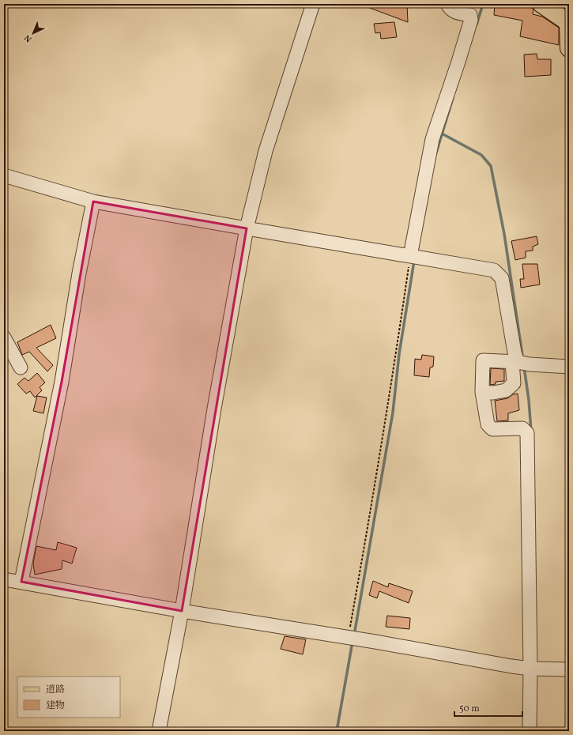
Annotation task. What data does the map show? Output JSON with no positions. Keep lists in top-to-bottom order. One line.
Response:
{"legend":["道路","建物"],"scale_bar":"50 m","north":"bottom left"}
